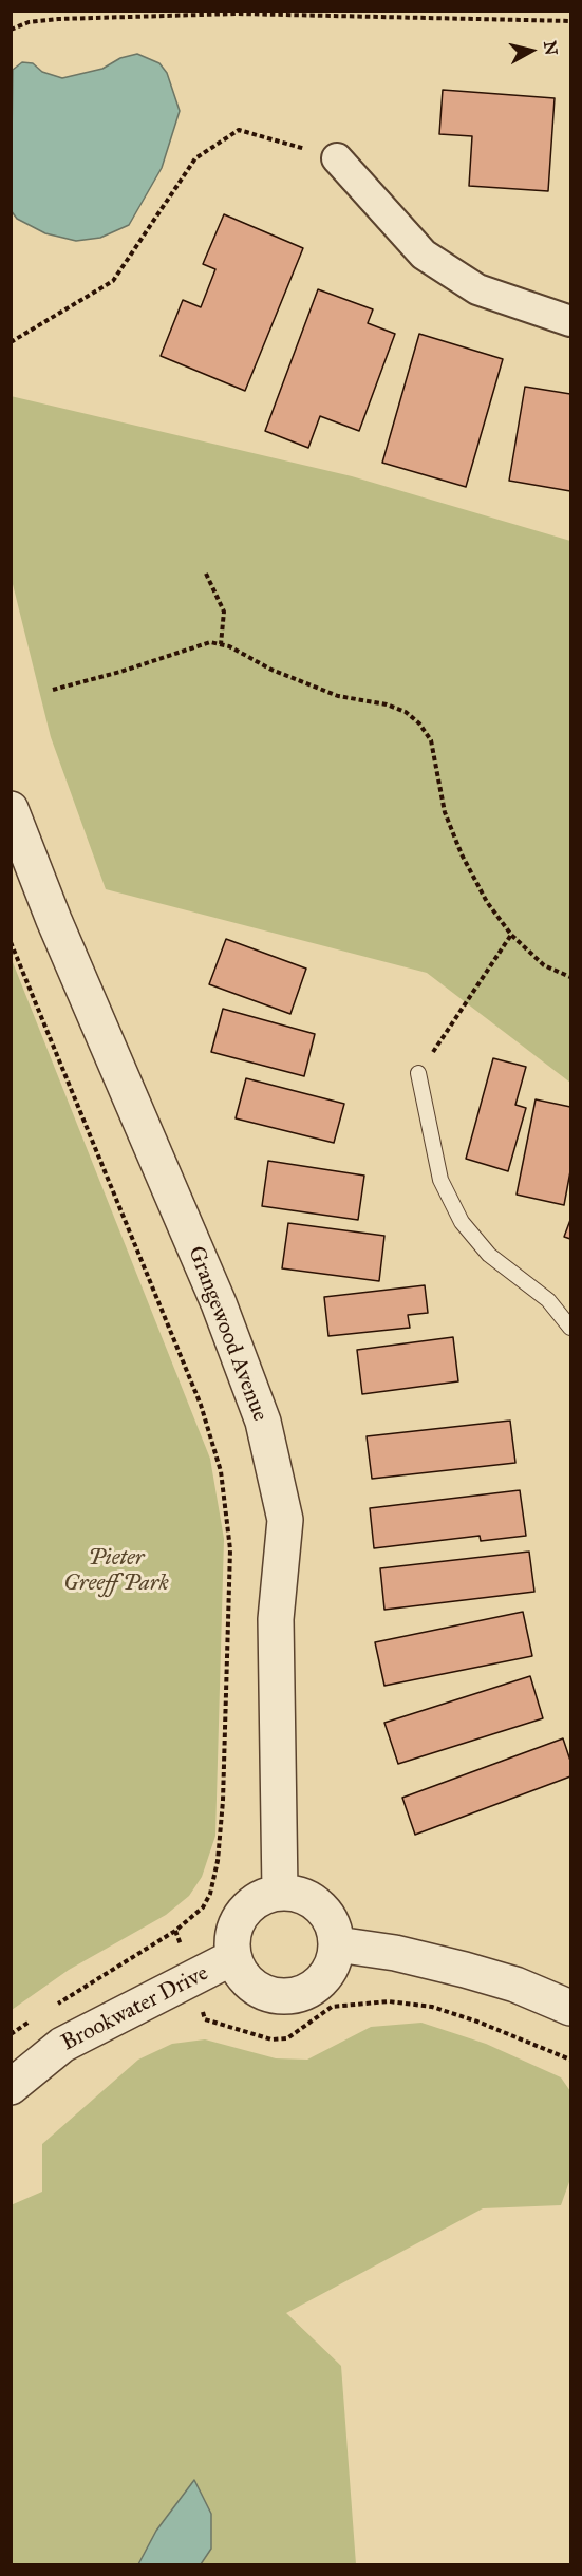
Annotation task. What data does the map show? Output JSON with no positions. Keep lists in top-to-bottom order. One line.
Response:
{"streets":{"street":["Grangewood Avenue","Brookwater Drive"]},"crossings":[["Grangewood Avenue","Brookwater Drive"]],"parks":["Pieter Greeff Park"],"north":"right"}
